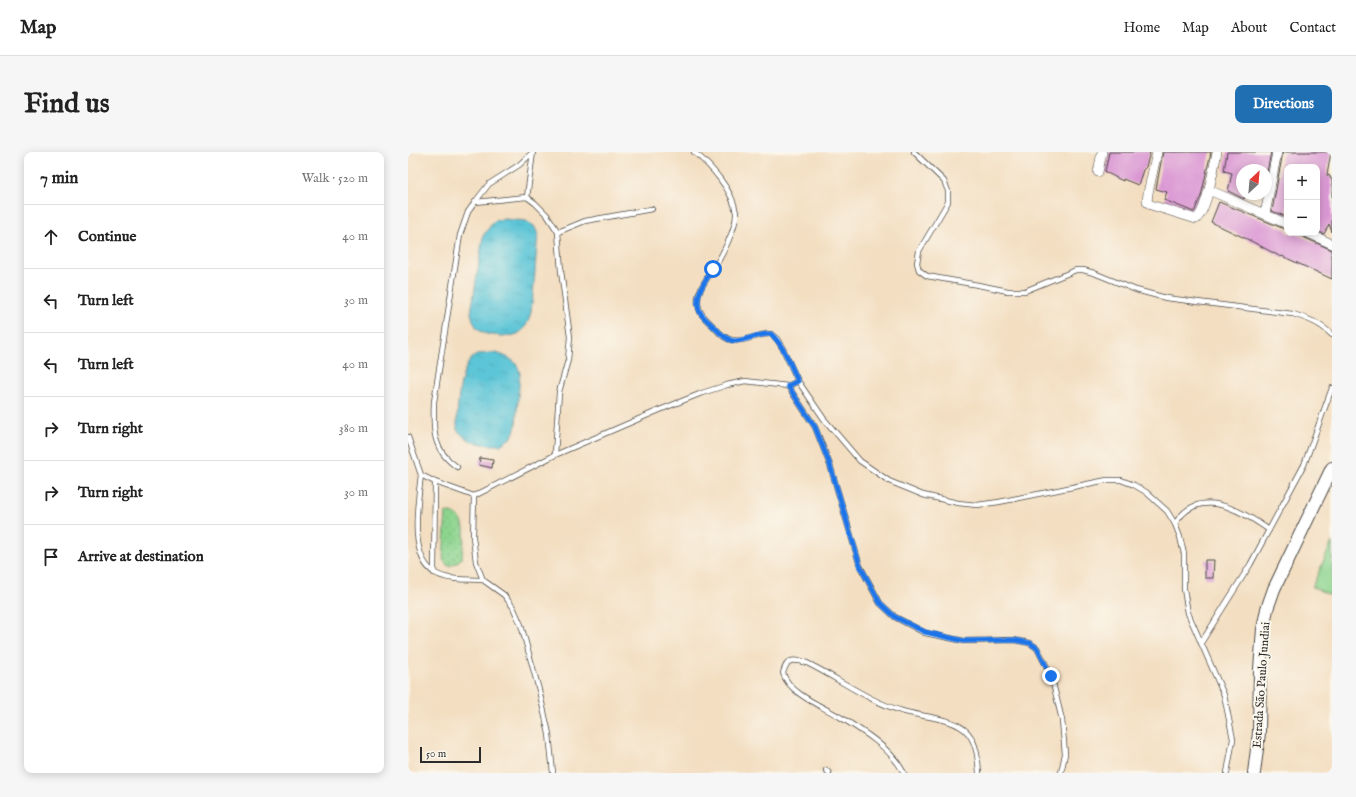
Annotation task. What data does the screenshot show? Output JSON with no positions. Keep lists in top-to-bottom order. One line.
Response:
{"streets":{"main road":["Estrada São Paulo Jundiai"]},"scale_bar":"50 m","north":"top right","page":{"header":"Map","nav":["Home","Map","About","Contact"],"buttons":"Directions","title":"Find us","heading":["7 min","Walk · 520 m"],"map_buttons":["+","−"],"list":[["Continue","40 m"],["Turn left","30 m"],["Turn left","40 m"],["Turn right","380 m"],["Turn right","30 m"],"Arrive at destination"],"scale":"50 m"}}
